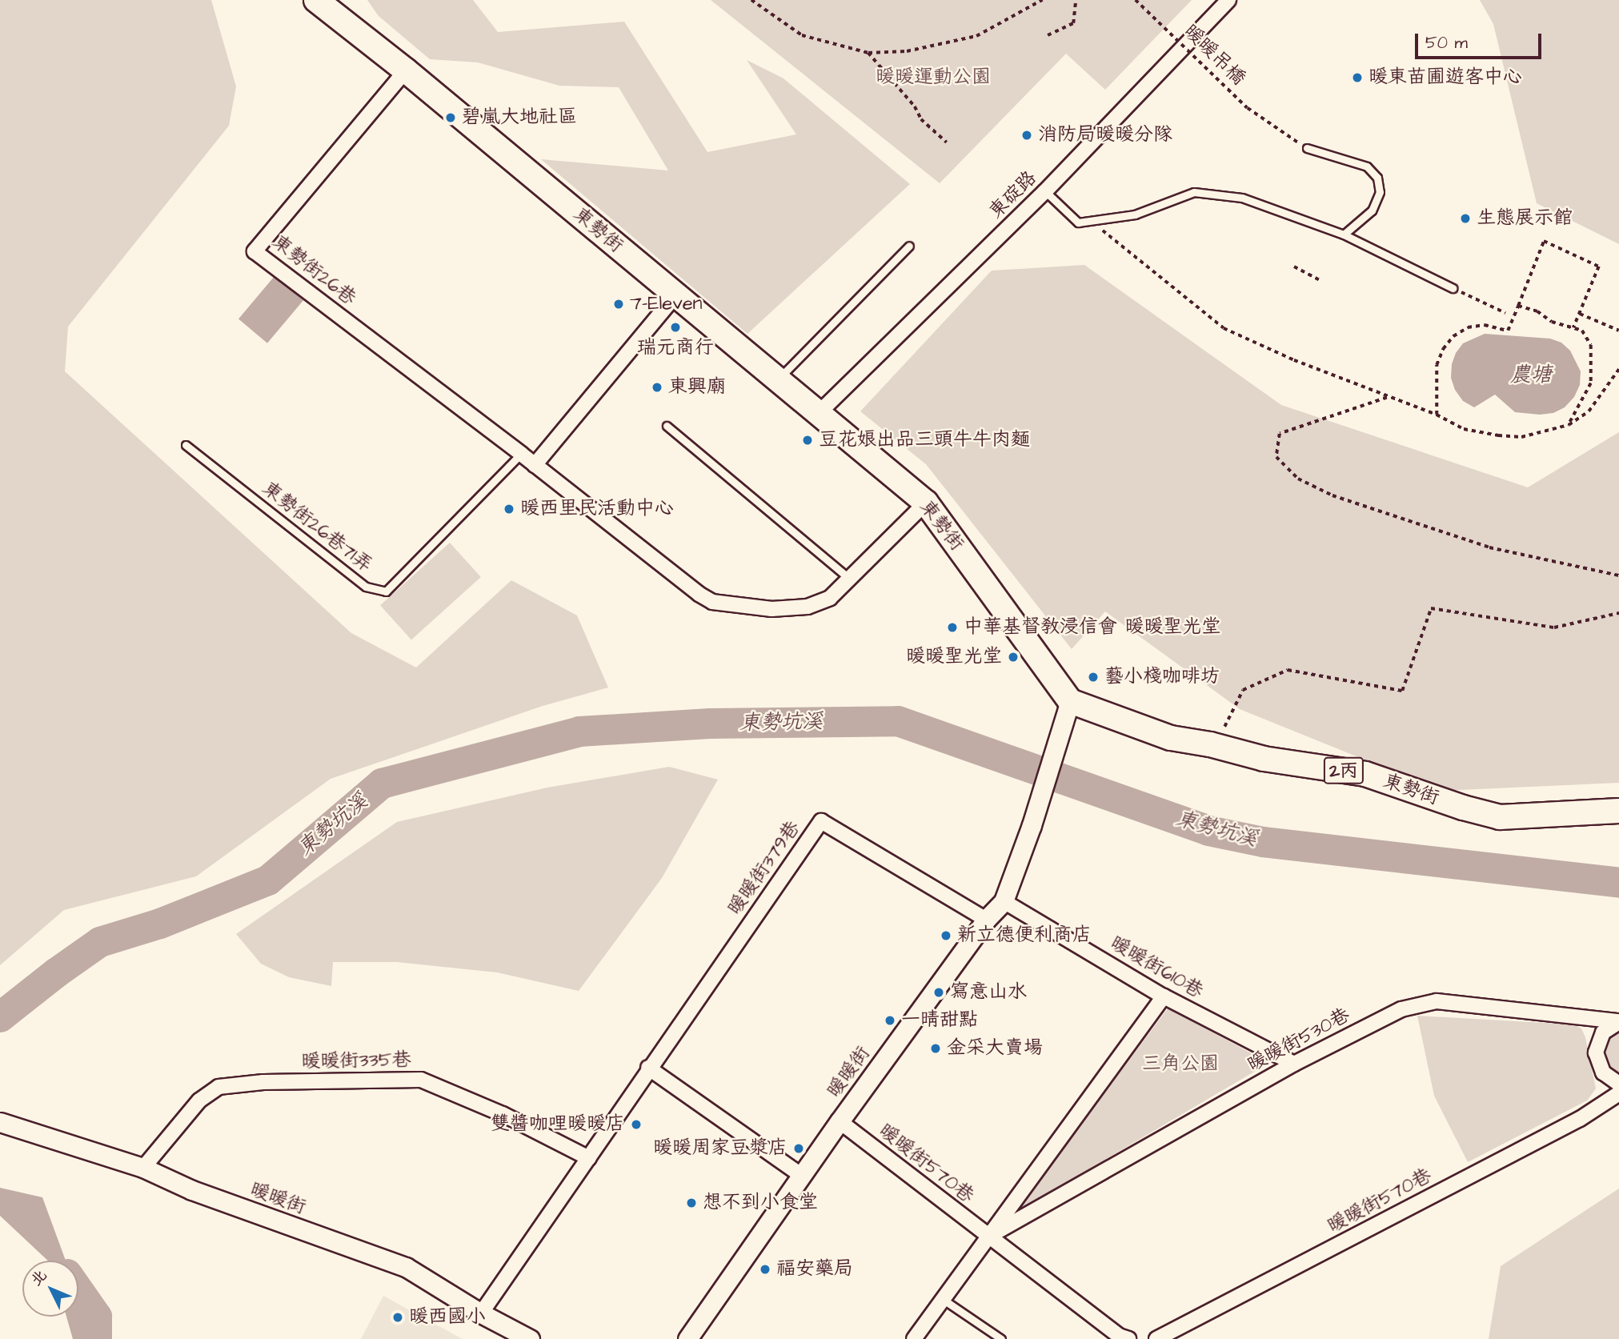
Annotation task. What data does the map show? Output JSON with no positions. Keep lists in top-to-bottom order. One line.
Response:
{"streets":{"main road":["東勢街","2丙"],"street":["東碇路","東勢街26巷","暖暖街379巷","暖暖街610巷","暖暖街530巷","暖暖街335巷","暖暖街","暖暖街570巷"],"lane":["東勢街26巷71弄"],"path":["暖暖吊橋"]},"crossings":[["東碇路","東勢街"],["東勢街","東勢街26巷"],["東勢街","暖暖街"],["東勢街26巷","東勢街26巷71弄"],["暖暖街379巷","暖暖街335巷"],["暖暖街379巷","暖暖街"],["暖暖街610巷","暖暖街530巷"],["暖暖街610巷","暖暖街"],["暖暖街530巷","暖暖街570巷"],["暖暖街335巷","暖暖街"],["暖暖街","暖暖街570巷"]],"water":["農塘","東勢坑溪"],"parks":["暖暖運動公園","三角公園"],"places":["暖東苗圃遊客中心","碧嵐大地社區","消防局暖暖分隊","生態展示館","7-Eleven","瑞元商行","東興廟","豆花娘出品三頭牛牛肉麵","暖西里民活動中心","中華基督教浸信會 暖暖聖光堂","暖暖聖光堂","藝小棧咖啡坊","新立德便利商店","寫意山水","一晴甜點","金采大賣場","雙醬咖哩暖暖店","暖暖周家豆漿店","想不到小食堂","福安藥局","暖西國小"],"scale_bar":"50 m","north":"top left"}
